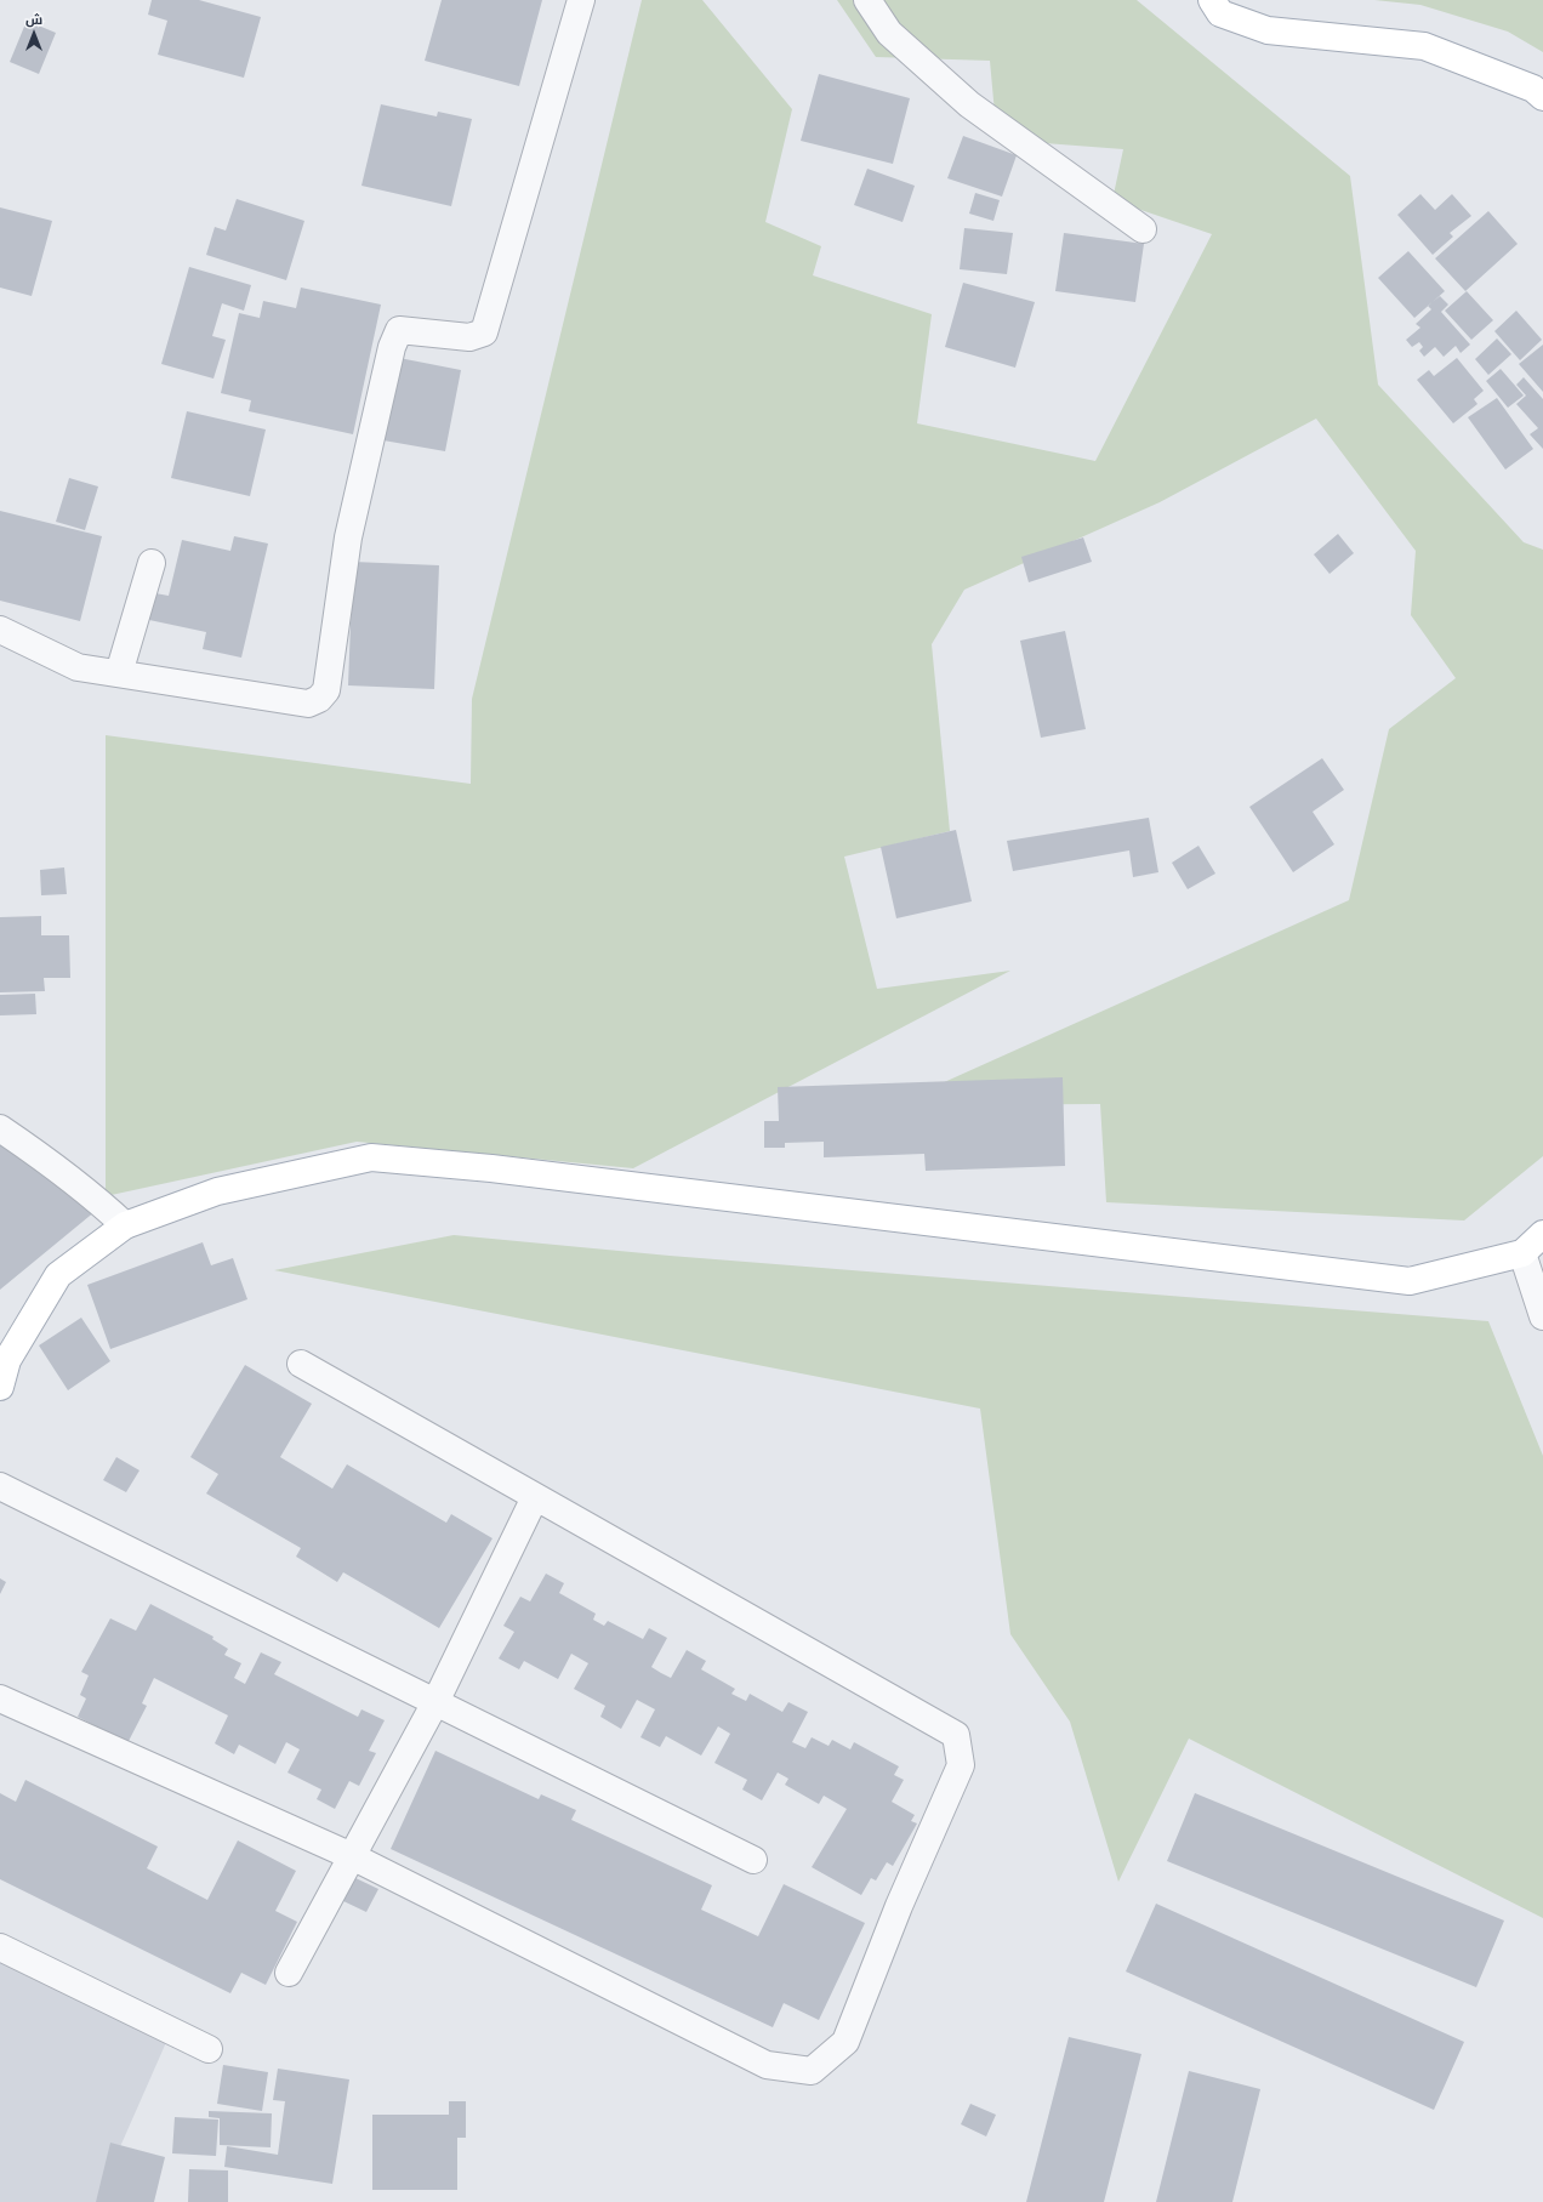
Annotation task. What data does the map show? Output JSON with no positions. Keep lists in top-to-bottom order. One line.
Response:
{"north":"top"}
